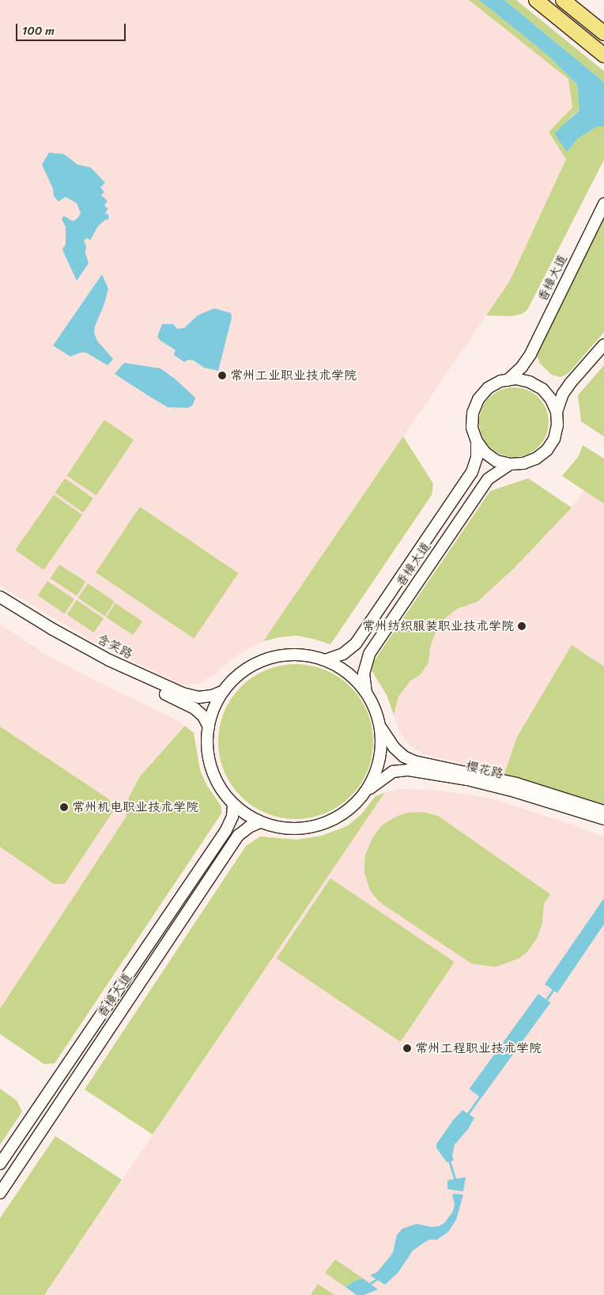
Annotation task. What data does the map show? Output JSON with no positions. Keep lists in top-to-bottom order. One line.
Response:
{"streets":{"street":["香樟大道","含笑路","樱花路"]},"places":["常州工业职业技术学院","常州纺织服装职业技术学院","常州机电职业技术学院","常州工程职业技术学院"],"scale_bar":"100 m"}
